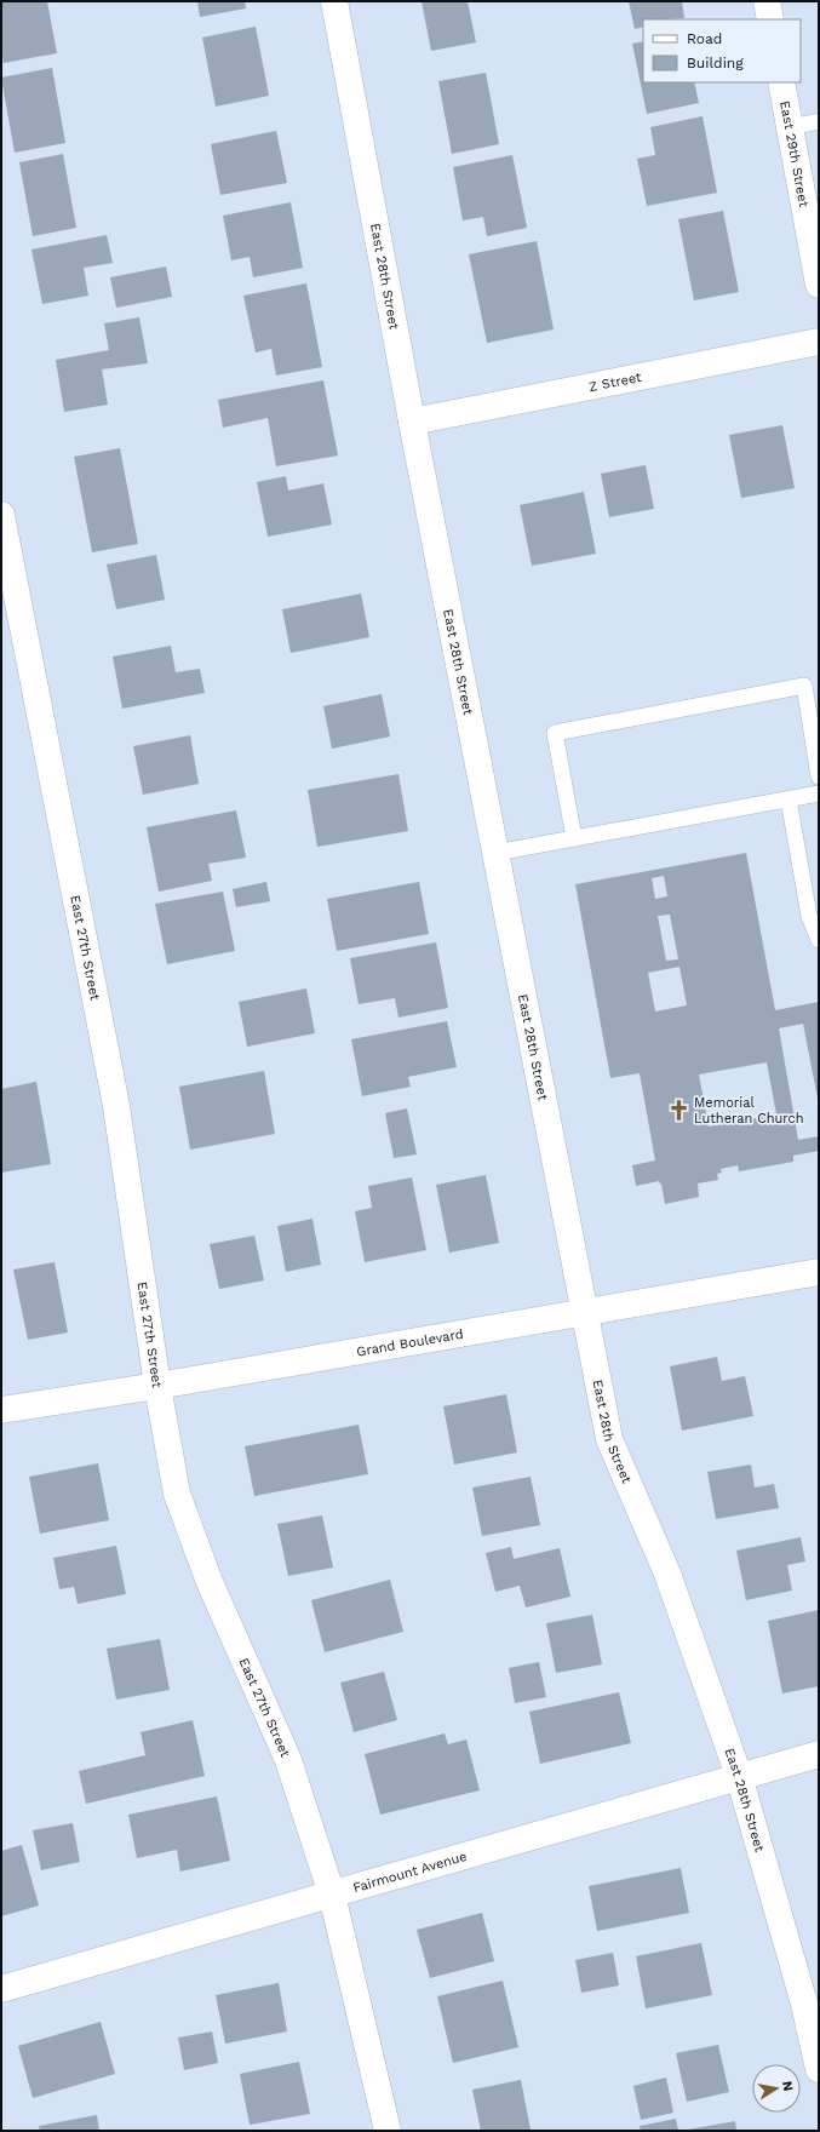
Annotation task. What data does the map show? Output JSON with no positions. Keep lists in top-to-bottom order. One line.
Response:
{"streets":{"street":["East 29th Street","East 28th Street","Z Street","East 27th Street","Grand Boulevard","Fairmount Avenue"]},"crossings":[["East 28th Street","Z Street"],["East 28th Street","Grand Boulevard"],["East 28th Street","Fairmount Avenue"],["East 27th Street","Grand Boulevard"],["East 27th Street","Fairmount Avenue"]],"places":{"church":["Memorial Lutheran Church"]},"legend":["Road","Building"],"north":"right"}
